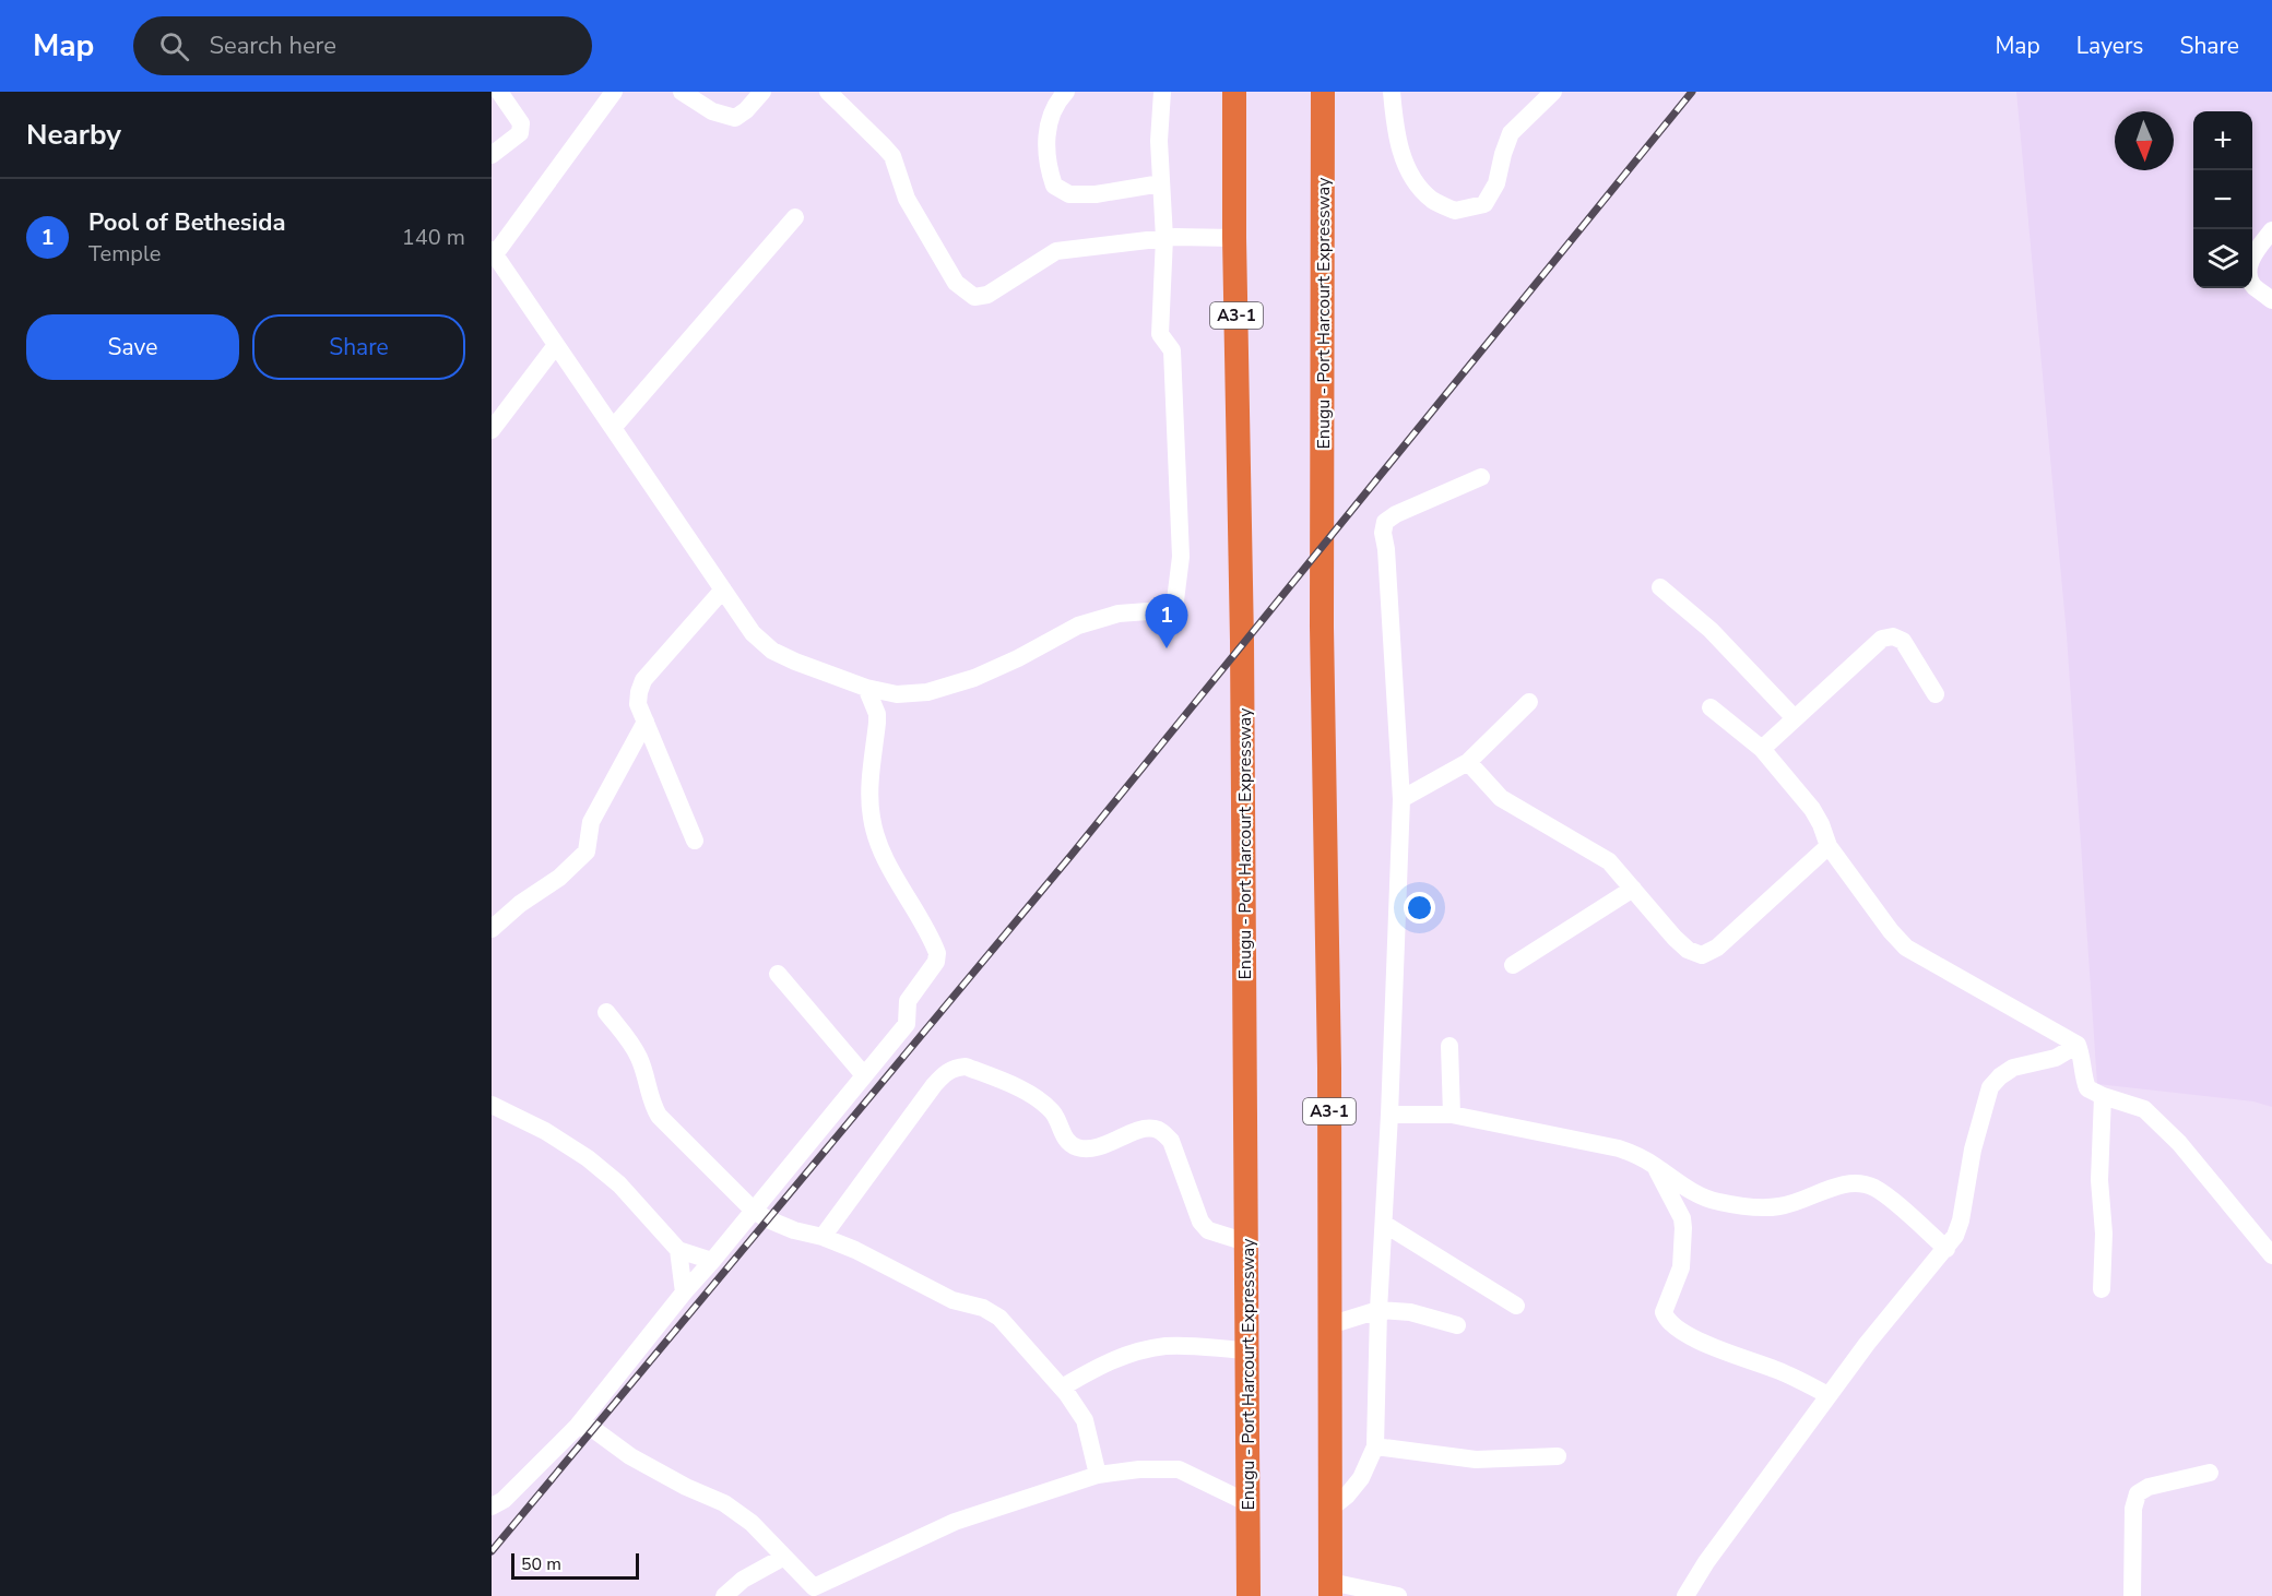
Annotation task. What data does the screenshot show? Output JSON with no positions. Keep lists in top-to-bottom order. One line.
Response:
{"streets":{"highway":["Enugu - Port Harcourt Expressway","A3-1"]},"scale_bar":"50 m","north":"bottom","page":{"header":"Map","search":"Search here","nav":["Map","Layers","Share"],"heading":"Nearby","map_buttons":["+","−"],"list":[{"mark":"1","name":"Pool of Bethesida","note":"Temple","value":"140 m"}],"buttons":["Save","Share"],"pins":"1","scale":"50 m"}}
